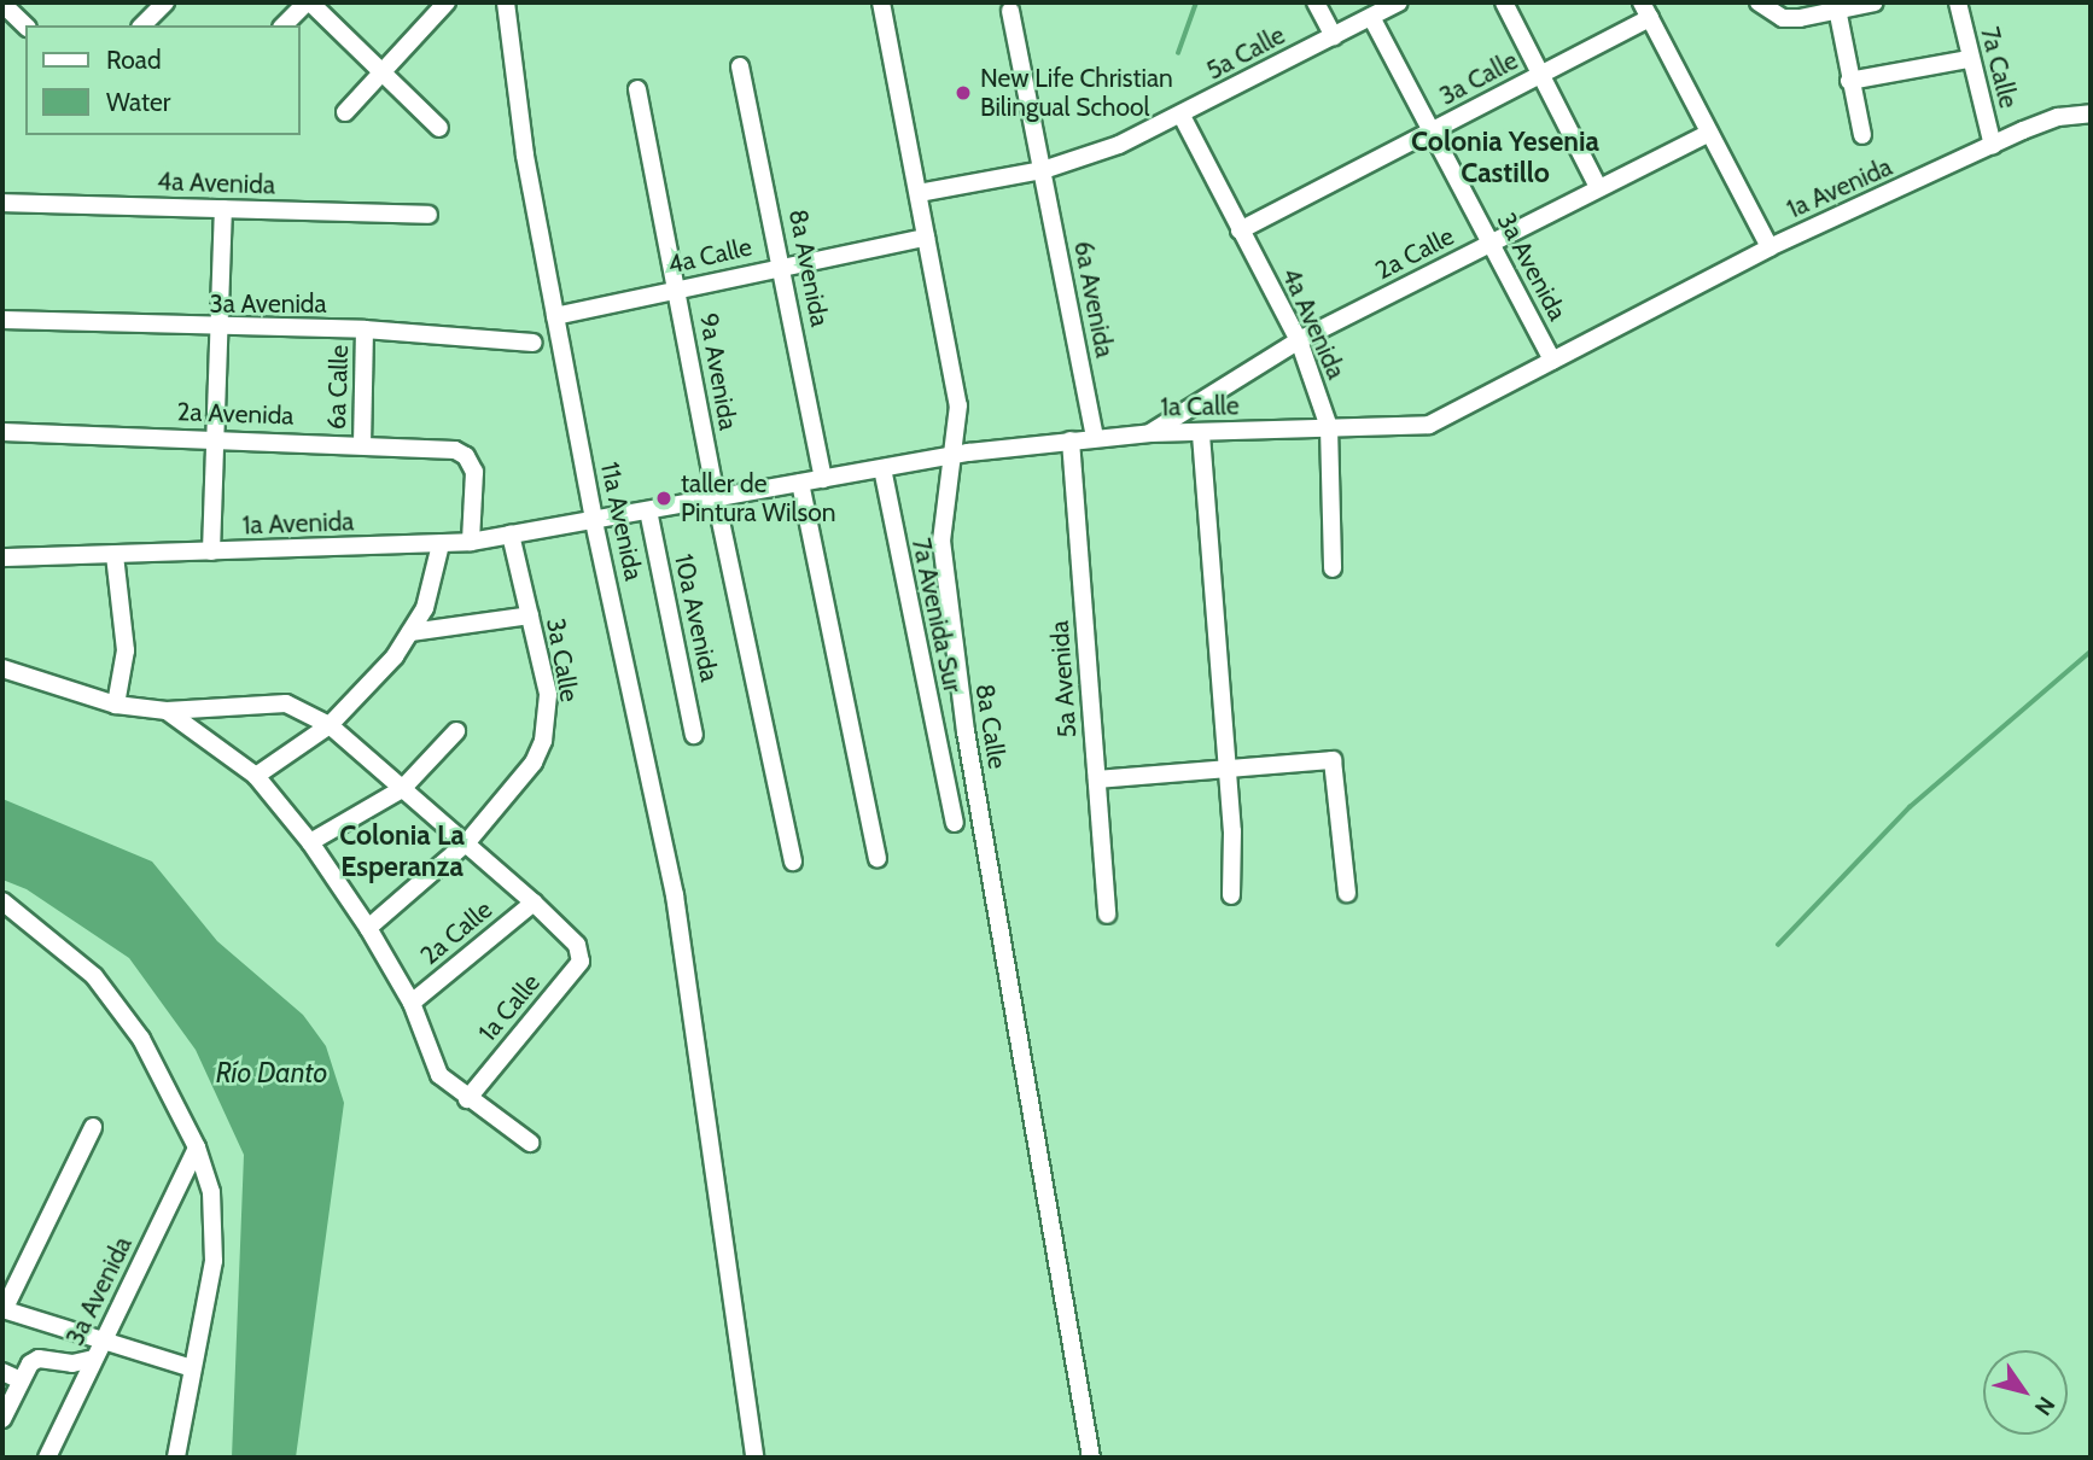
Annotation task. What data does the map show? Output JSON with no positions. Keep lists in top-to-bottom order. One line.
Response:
{"streets":{"street":["5a Calle","7a Calle","3a Calle","4a Avenida","1a Avenida","2a Calle","4a Calle","3a Avenida","8a Avenida","6a Avenida","9a Avenida","6a Calle","1a Calle","2a Avenida","11a Avenida","7a Avenida Sur","10a Avenida","5a Avenida","8a Calle"]},"crossings":[["5a Calle","4a Avenida"],["5a Calle","3a Avenida"],["5a Calle","6a Avenida"],["5a Calle","8a Calle"],["7a Calle","1a Avenida"],["3a Calle","4a Avenida"],["3a Calle","1a Avenida"],["3a Calle","3a Avenida"],["4a Avenida","2a Calle"],["4a Avenida","1a Calle"],["1a Avenida","2a Calle"],["1a Avenida","1a Calle"],["1a Avenida","2a Avenida"],["1a Avenida","11a Avenida"],["2a Calle","3a Avenida"],["2a Calle","1a Calle"],["4a Calle","8a Avenida"],["4a Calle","9a Avenida"],["4a Calle","11a Avenida"],["4a Calle","8a Calle"],["3a Avenida","6a Calle"],["3a Avenida","1a Calle"],["8a Avenida","1a Calle"],["6a Avenida","1a Calle"],["9a Avenida","1a Calle"],["6a Calle","2a Avenida"],["1a Calle","11a Avenida"],["1a Calle","7a Avenida Sur"],["1a Calle","10a Avenida"],["1a Calle","5a Avenida"],["1a Calle","8a Calle"]],"districts":["Colonia Yesenia Castillo","Colonia La Esperanza"],"water":["Río Danto"],"places":["New Life Christian Bilingual School","taller de Pintura Wilson"],"legend":["Road","Water"],"north":"bottom right"}
